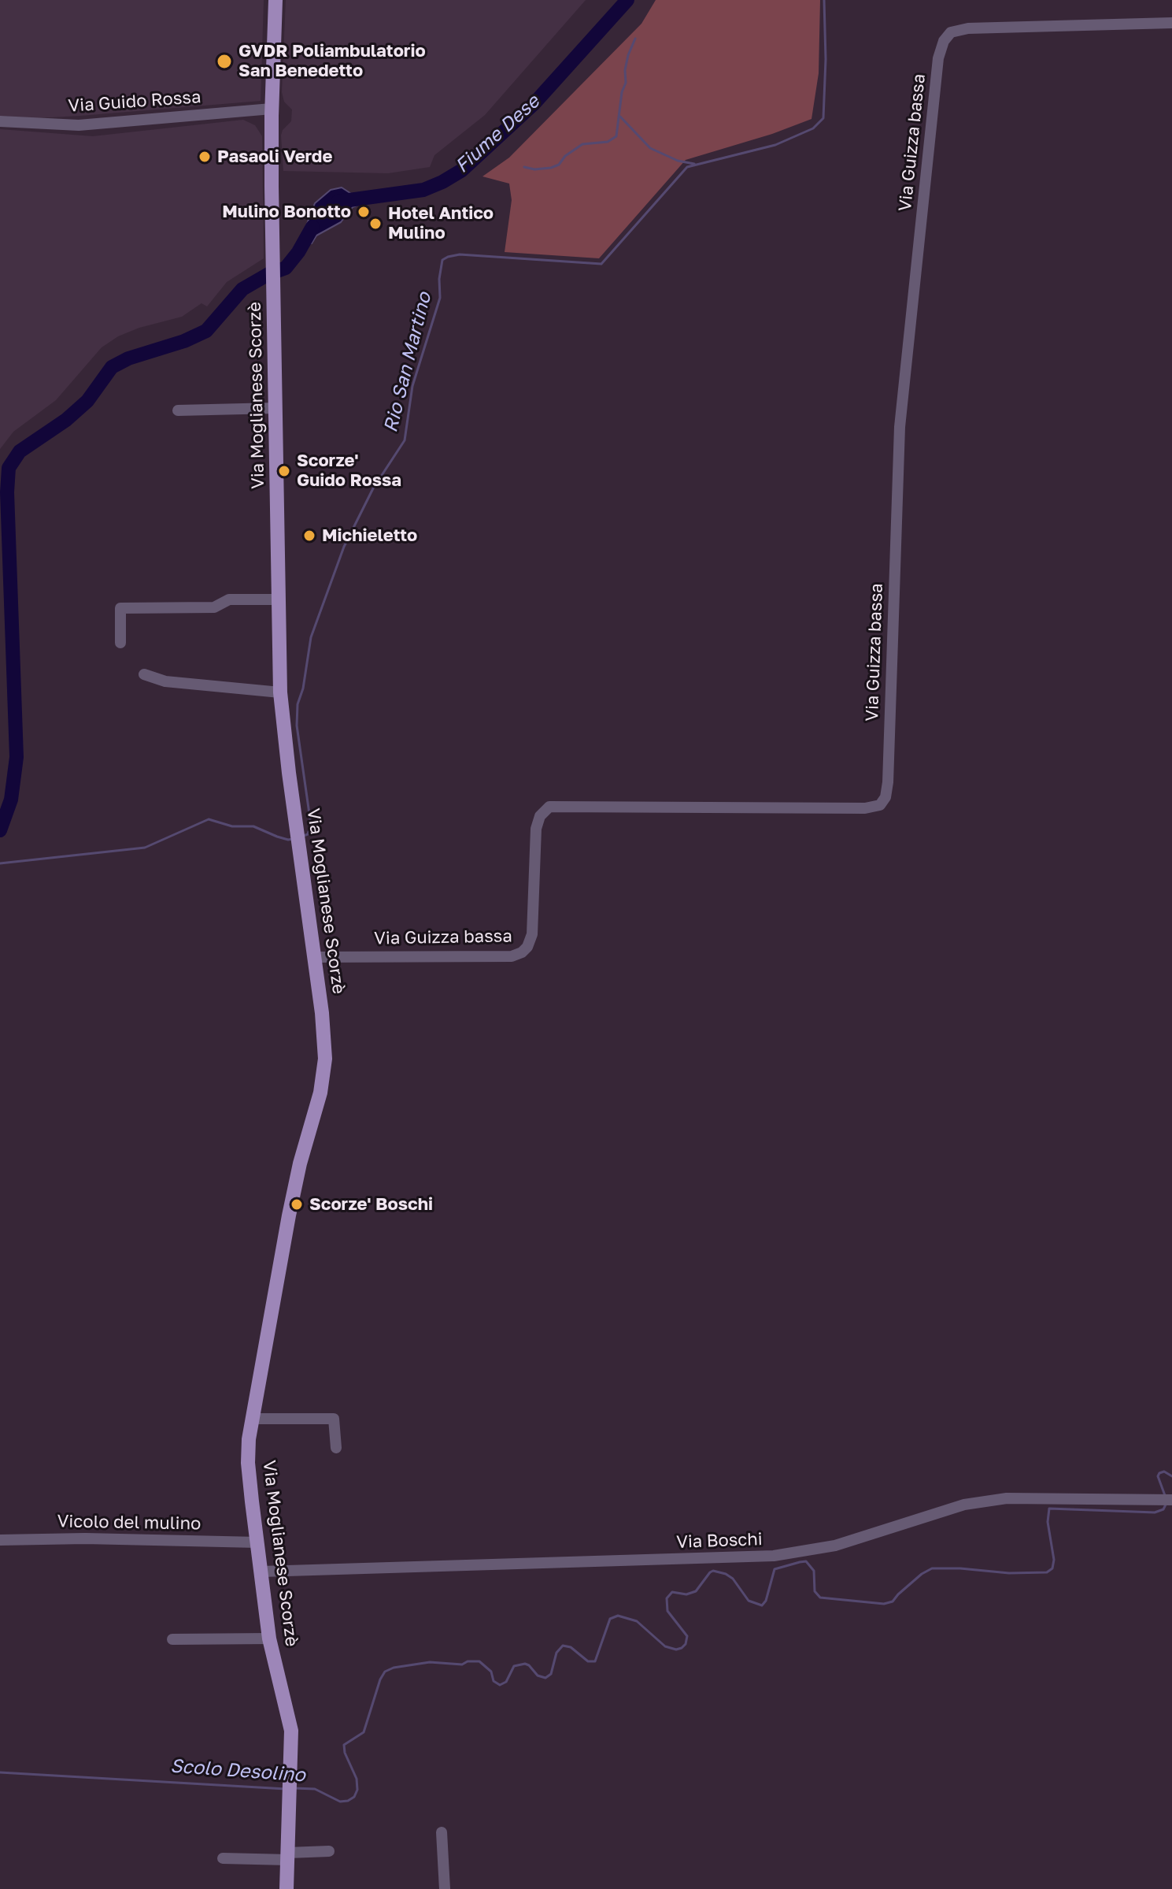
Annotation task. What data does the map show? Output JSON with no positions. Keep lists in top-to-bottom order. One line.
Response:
{"streets":{"main road":["Via Moglianese Scorzè"],"street":["Via Guido Rossa","Via Guizza bassa","Vicolo del mulino","Via Boschi"]},"crossings":[["Via Guido Rossa","Via Moglianese Scorzè"],["Via Guizza bassa","Via Moglianese Scorzè"],["Via Moglianese Scorzè","Vicolo del mulino"],["Via Moglianese Scorzè","Via Boschi"]],"water":["Fiume Dese","Rio San Martino","Scolo Desolino"],"places":["GVDR Poliambulatorio San Benedetto","Pasaoli Verde","Mulino Bonotto","Hotel Antico Mulino","Scorze' Guido Rossa","Michieletto","Scorze' Boschi"]}
